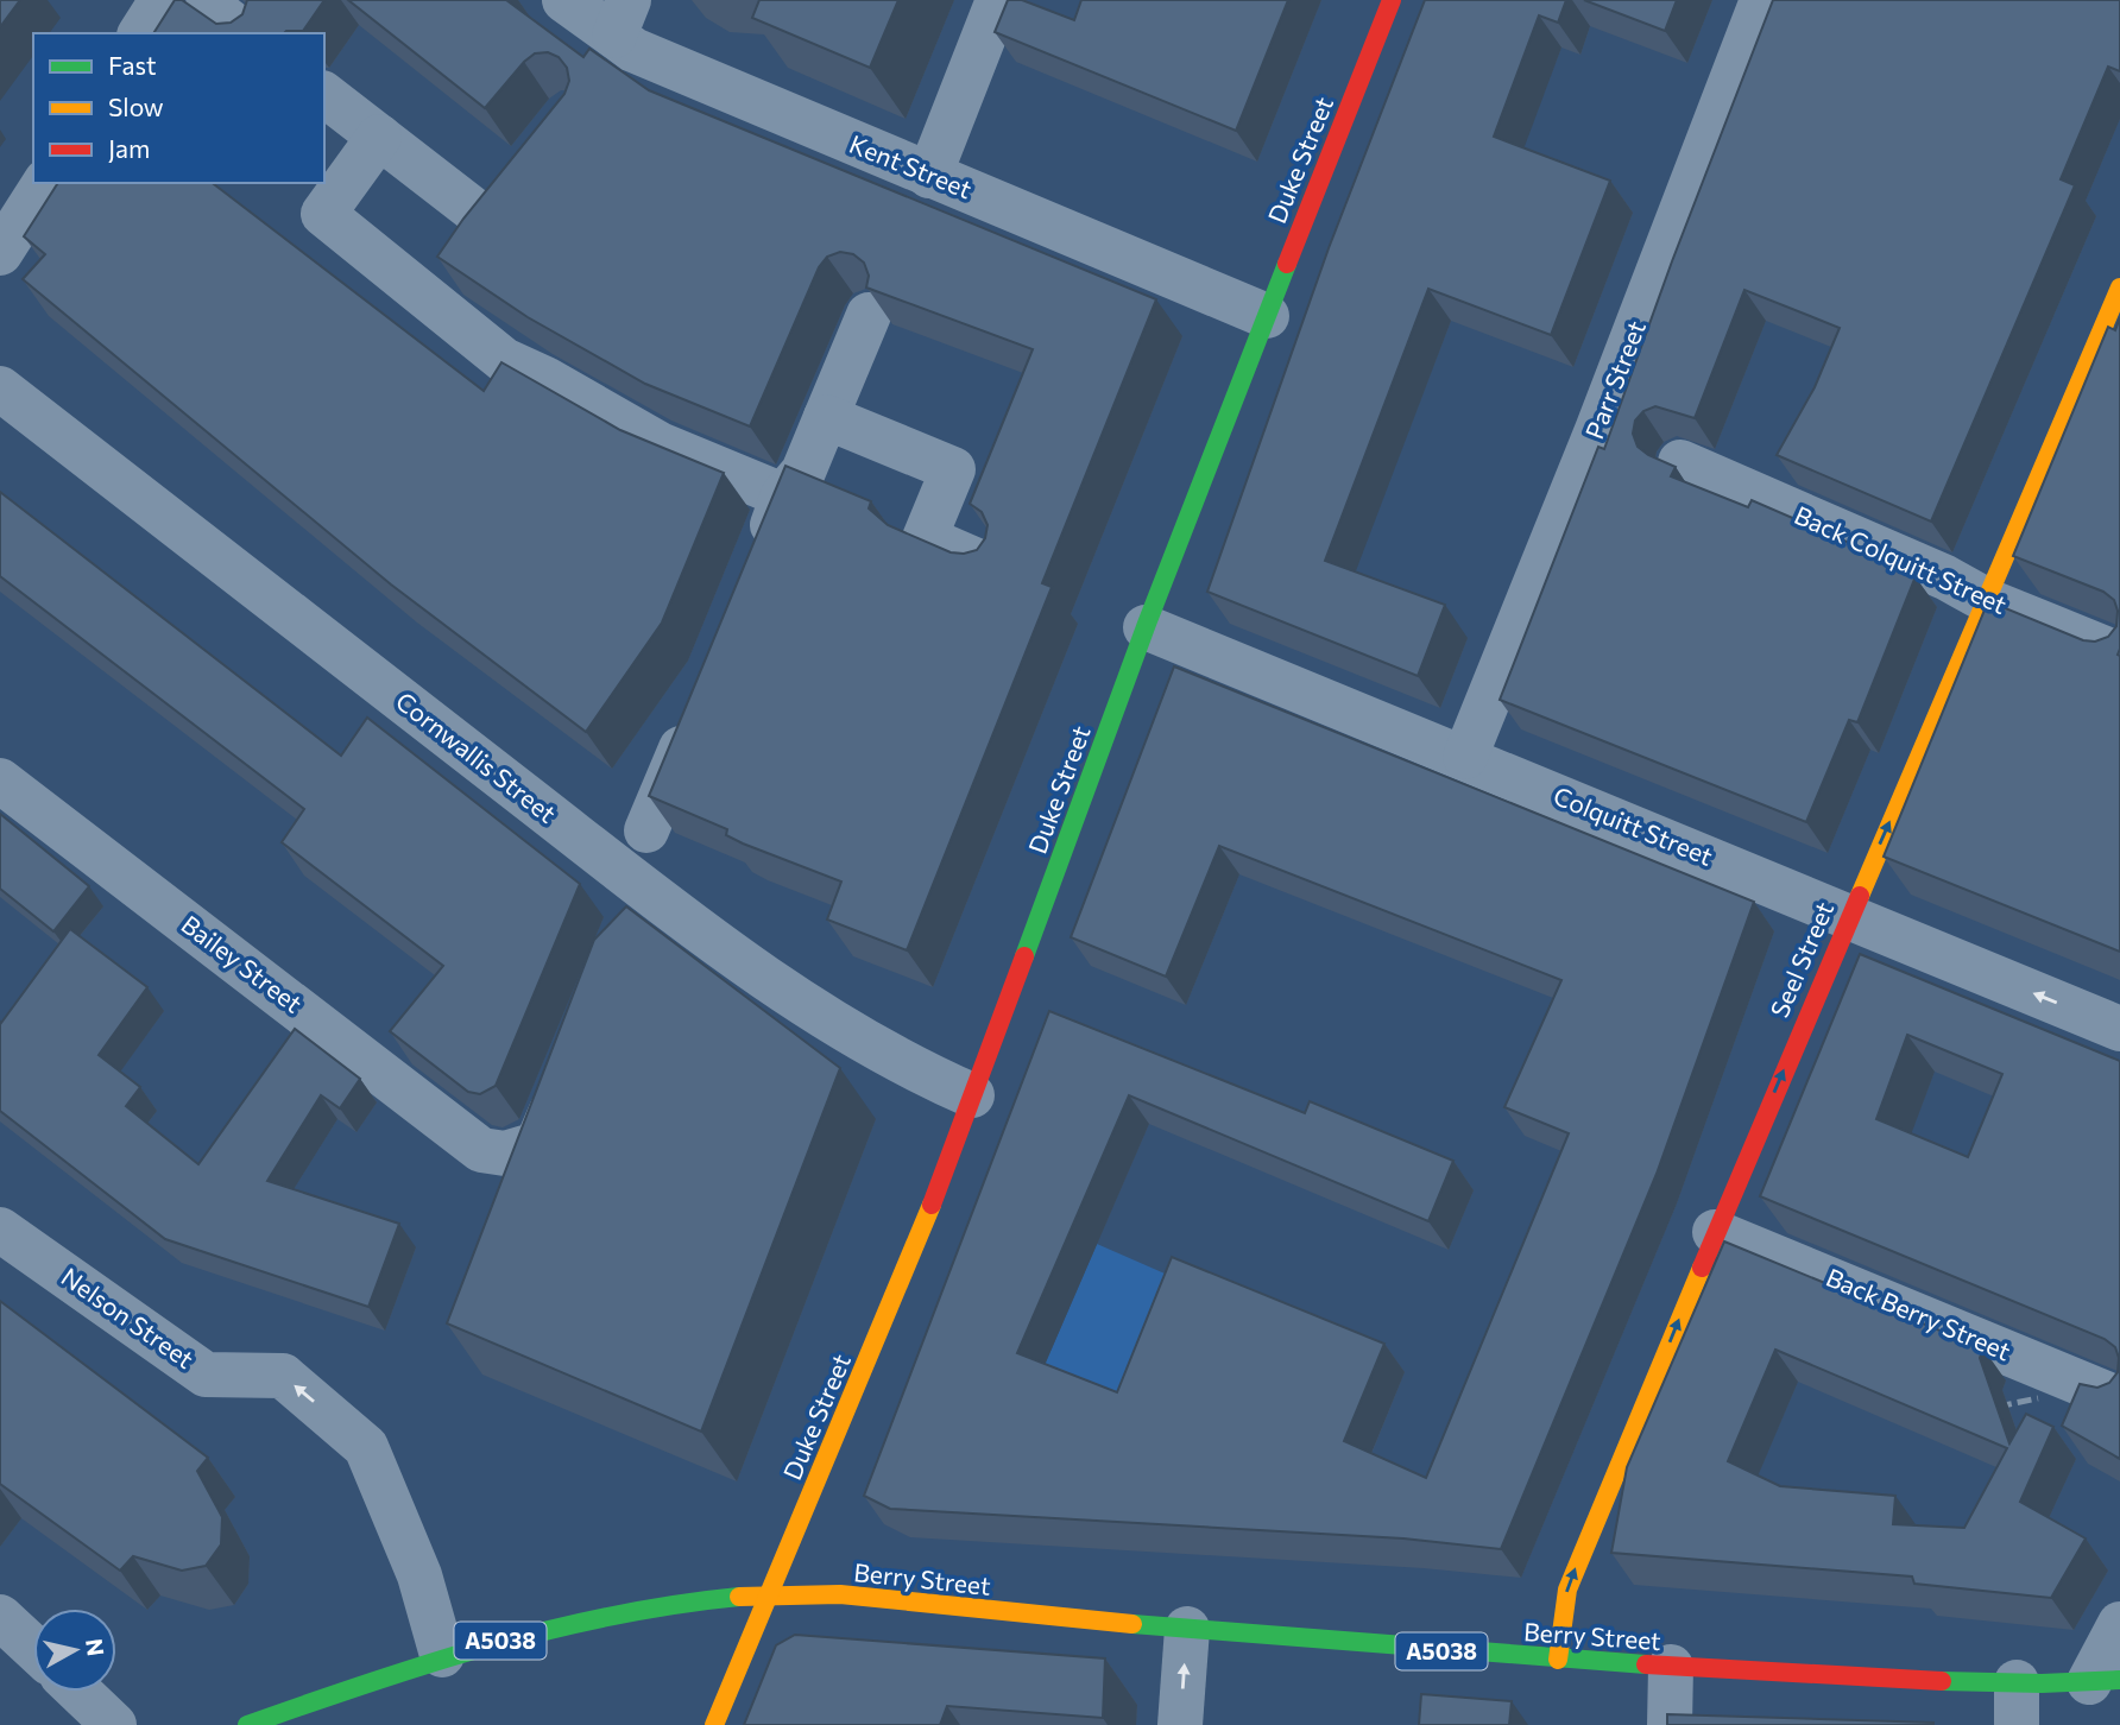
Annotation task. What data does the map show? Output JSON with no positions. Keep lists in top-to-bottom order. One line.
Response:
{"streets":{"street":["Duke Street","Kent Street","Parr Street","Back Colquitt Street","Cornwallis Street","Colquitt Street","Seel Street","Bailey Street","Back Berry Street","Nelson Street","Berry Street","A5038"]},"crossings":[["Duke Street","Kent Street"],["Duke Street","Cornwallis Street"],["Duke Street","Colquitt Street"],["Duke Street","Berry Street"],["Duke Street","A5038"],["Parr Street","Colquitt Street"],["Back Colquitt Street","Seel Street"],["Colquitt Street","Seel Street"],["Seel Street","Back Berry Street"],["Seel Street","Berry Street"],["Nelson Street","A5038"],["Berry Street","A5038"]],"one_way":["Seel Street","Nelson Street"],"legend":["Fast","Slow","Jam"],"north":"right"}
